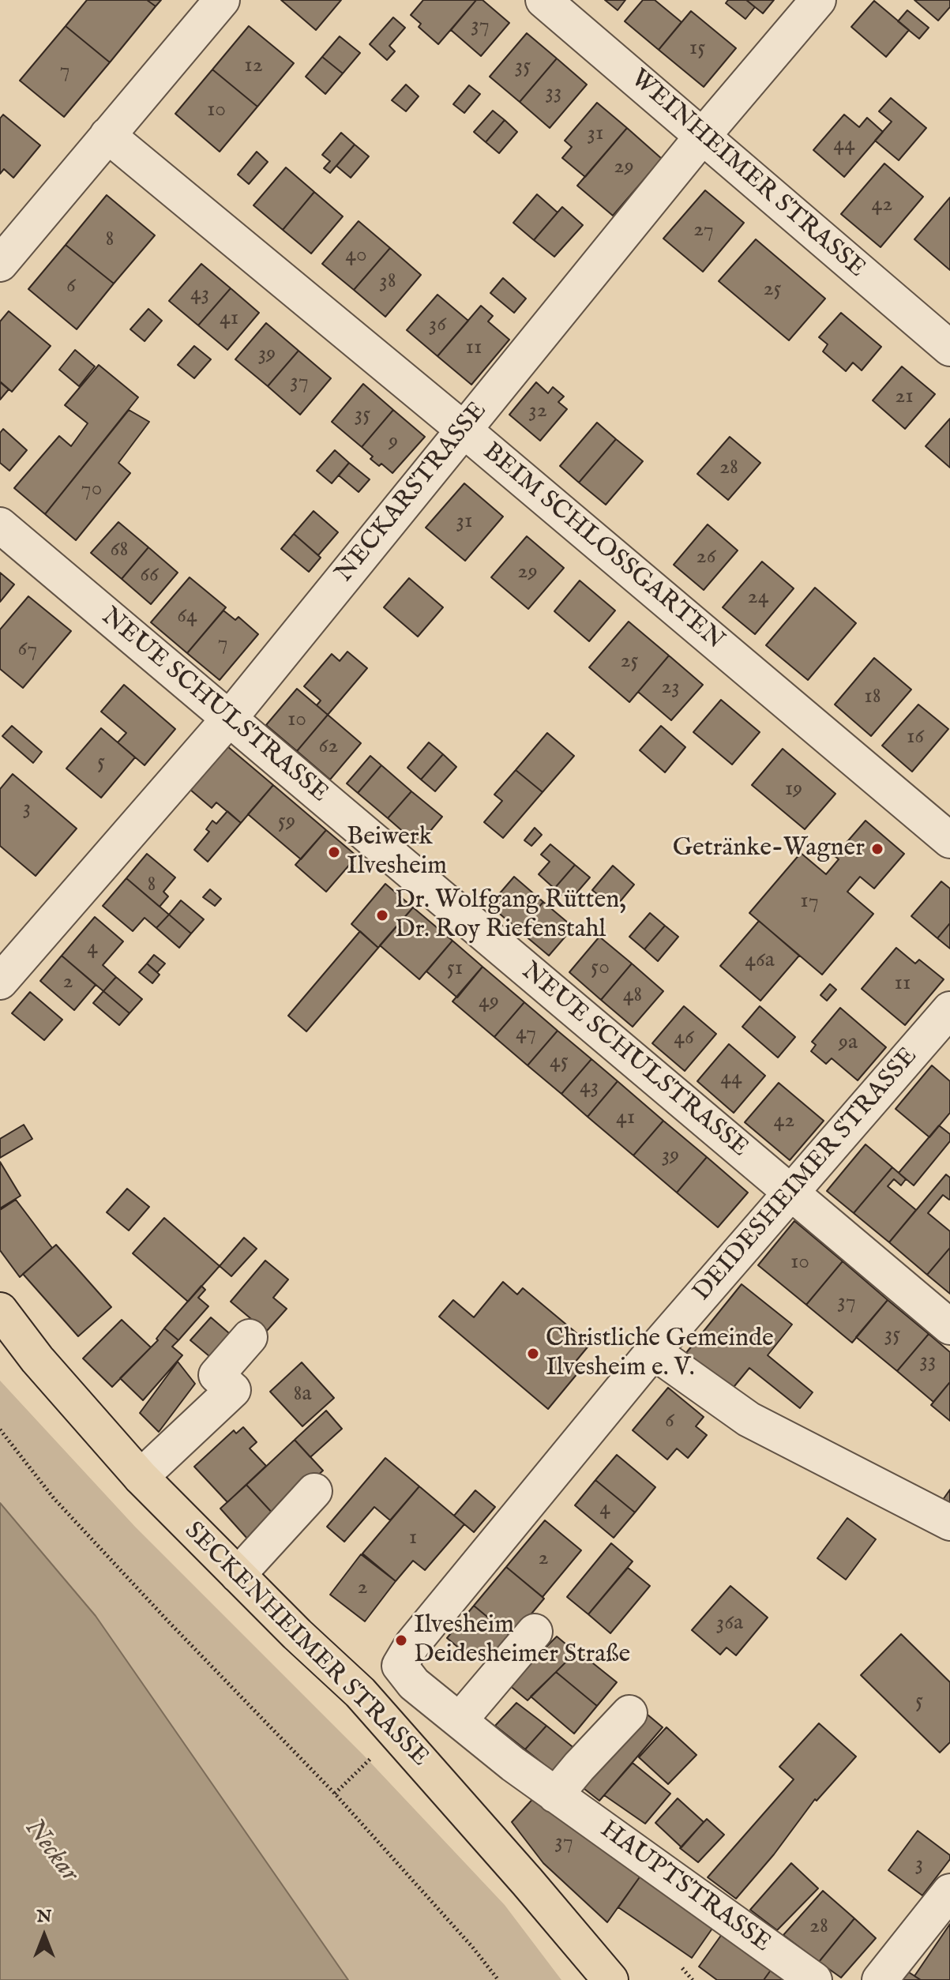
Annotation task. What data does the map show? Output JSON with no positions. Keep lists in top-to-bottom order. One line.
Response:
{"streets":{"main road":["SECKENHEIMER STRASSE"],"street":["WEINHEIMER STRASSE","NECKARSTRASSE","BEIM SCHLOSSGARTEN","NEUE SCHULSTRASSE","DEIDESHEIMER STRASSE","HAUPTSTRASSE"]},"crossings":[["WEINHEIMER STRASSE","NECKARSTRASSE"],["NECKARSTRASSE","BEIM SCHLOSSGARTEN"],["NECKARSTRASSE","NEUE SCHULSTRASSE"],["NEUE SCHULSTRASSE","DEIDESHEIMER STRASSE"],["DEIDESHEIMER STRASSE","HAUPTSTRASSE"]],"water":["Neckar"],"places":["Getränke-Wagner","Beiwerk Ilvesheim","Dr. Wolfgang Rütten, Dr. Roy Riefenstahl","Christliche Gemeinde Ilvesheim e. V.","Ilvesheim Deidesheimer Straße"],"house_numbers":["37","15","12","35","7","33","10","31","44","29","42","27","8","40","38","6","25","43","41","36","11","39","37","21","32","35","9","28","70","31","68","26","29","66","24","64","7","67","25","23","18","10","16","62","5","19","3","59","8","17","4","46a","50","51","2","11","48","49","47","46","9a","45","44","43","41","42","39","10","37","35","33","8a","6","4","1","2","2","36a","5","37","3","28"],"north":"top"}
